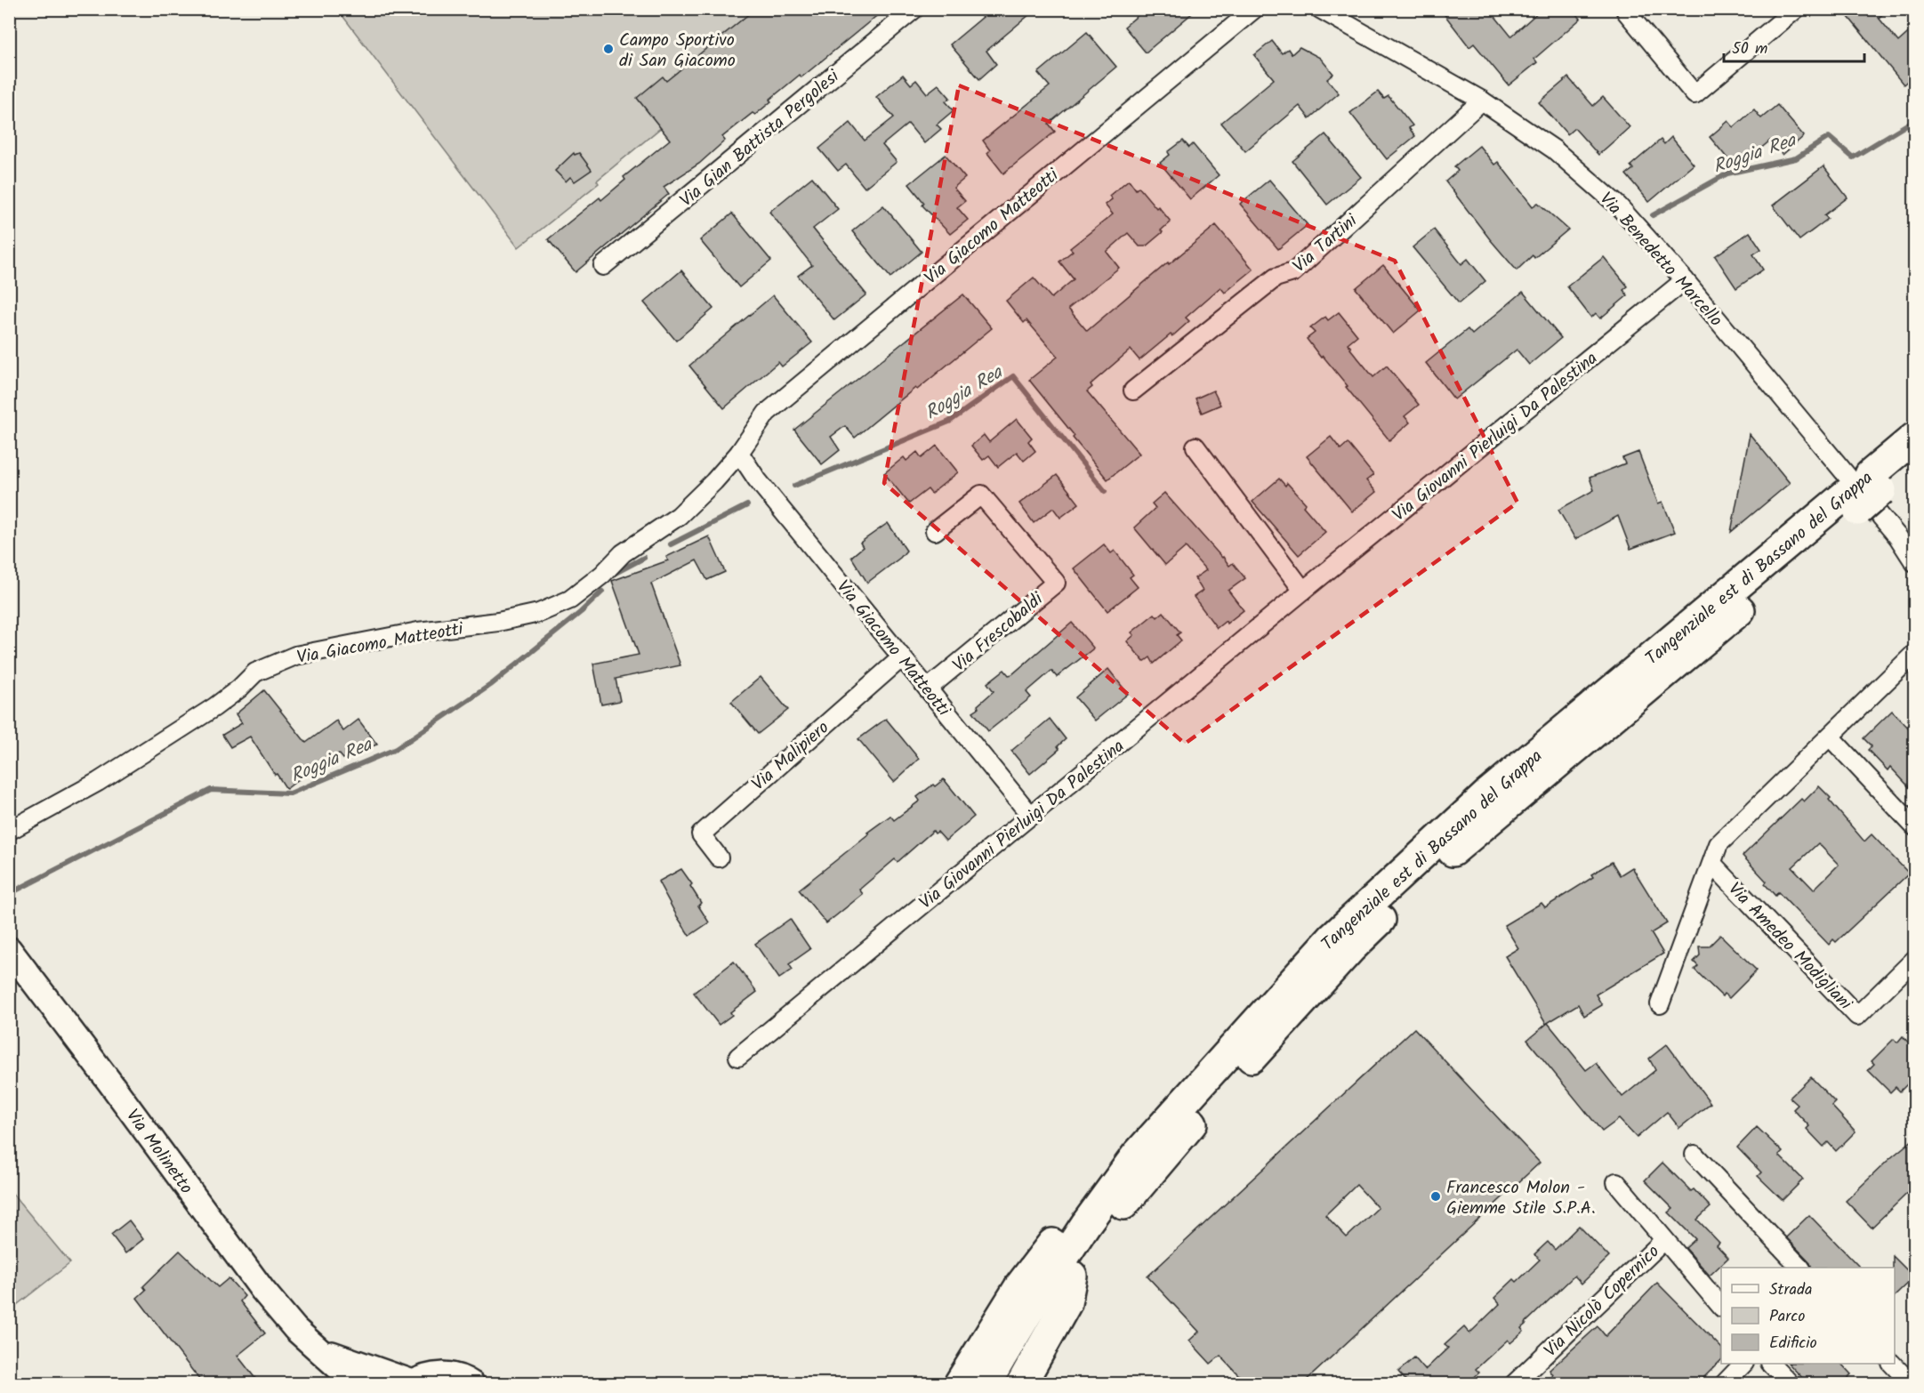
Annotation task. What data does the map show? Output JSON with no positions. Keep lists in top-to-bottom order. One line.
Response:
{"streets":{"highway":["Tangenziale est di Bassano del Grappa"],"main road":["Via Molinetto"],"street":["Via Gian Battista Pergolesi","Via Giacomo Matteotti","Via Tartini","Via Benedetto Marcello","Via Giovanni Pierluigi Da Palestina","Via Frescobaldi","Via Malipiero","Via Amedeo Modigliani","Via Nicolò Copernico"]},"crossings":[["Via Giacomo Matteotti","Via Giovanni Pierluigi Da Palestina"],["Via Giacomo Matteotti","Via Frescobaldi"],["Via Giacomo Matteotti","Via Malipiero"],["Via Tartini","Via Benedetto Marcello"],["Via Benedetto Marcello","Via Giovanni Pierluigi Da Palestina"]],"water":["Roggia Rea"],"places":["Campo Sportivo di San Giacomo","Francesco Molon - Giemme Stile S.P.A."],"legend":["Strada","Parco","Edificio"],"scale_bar":"50 m"}
